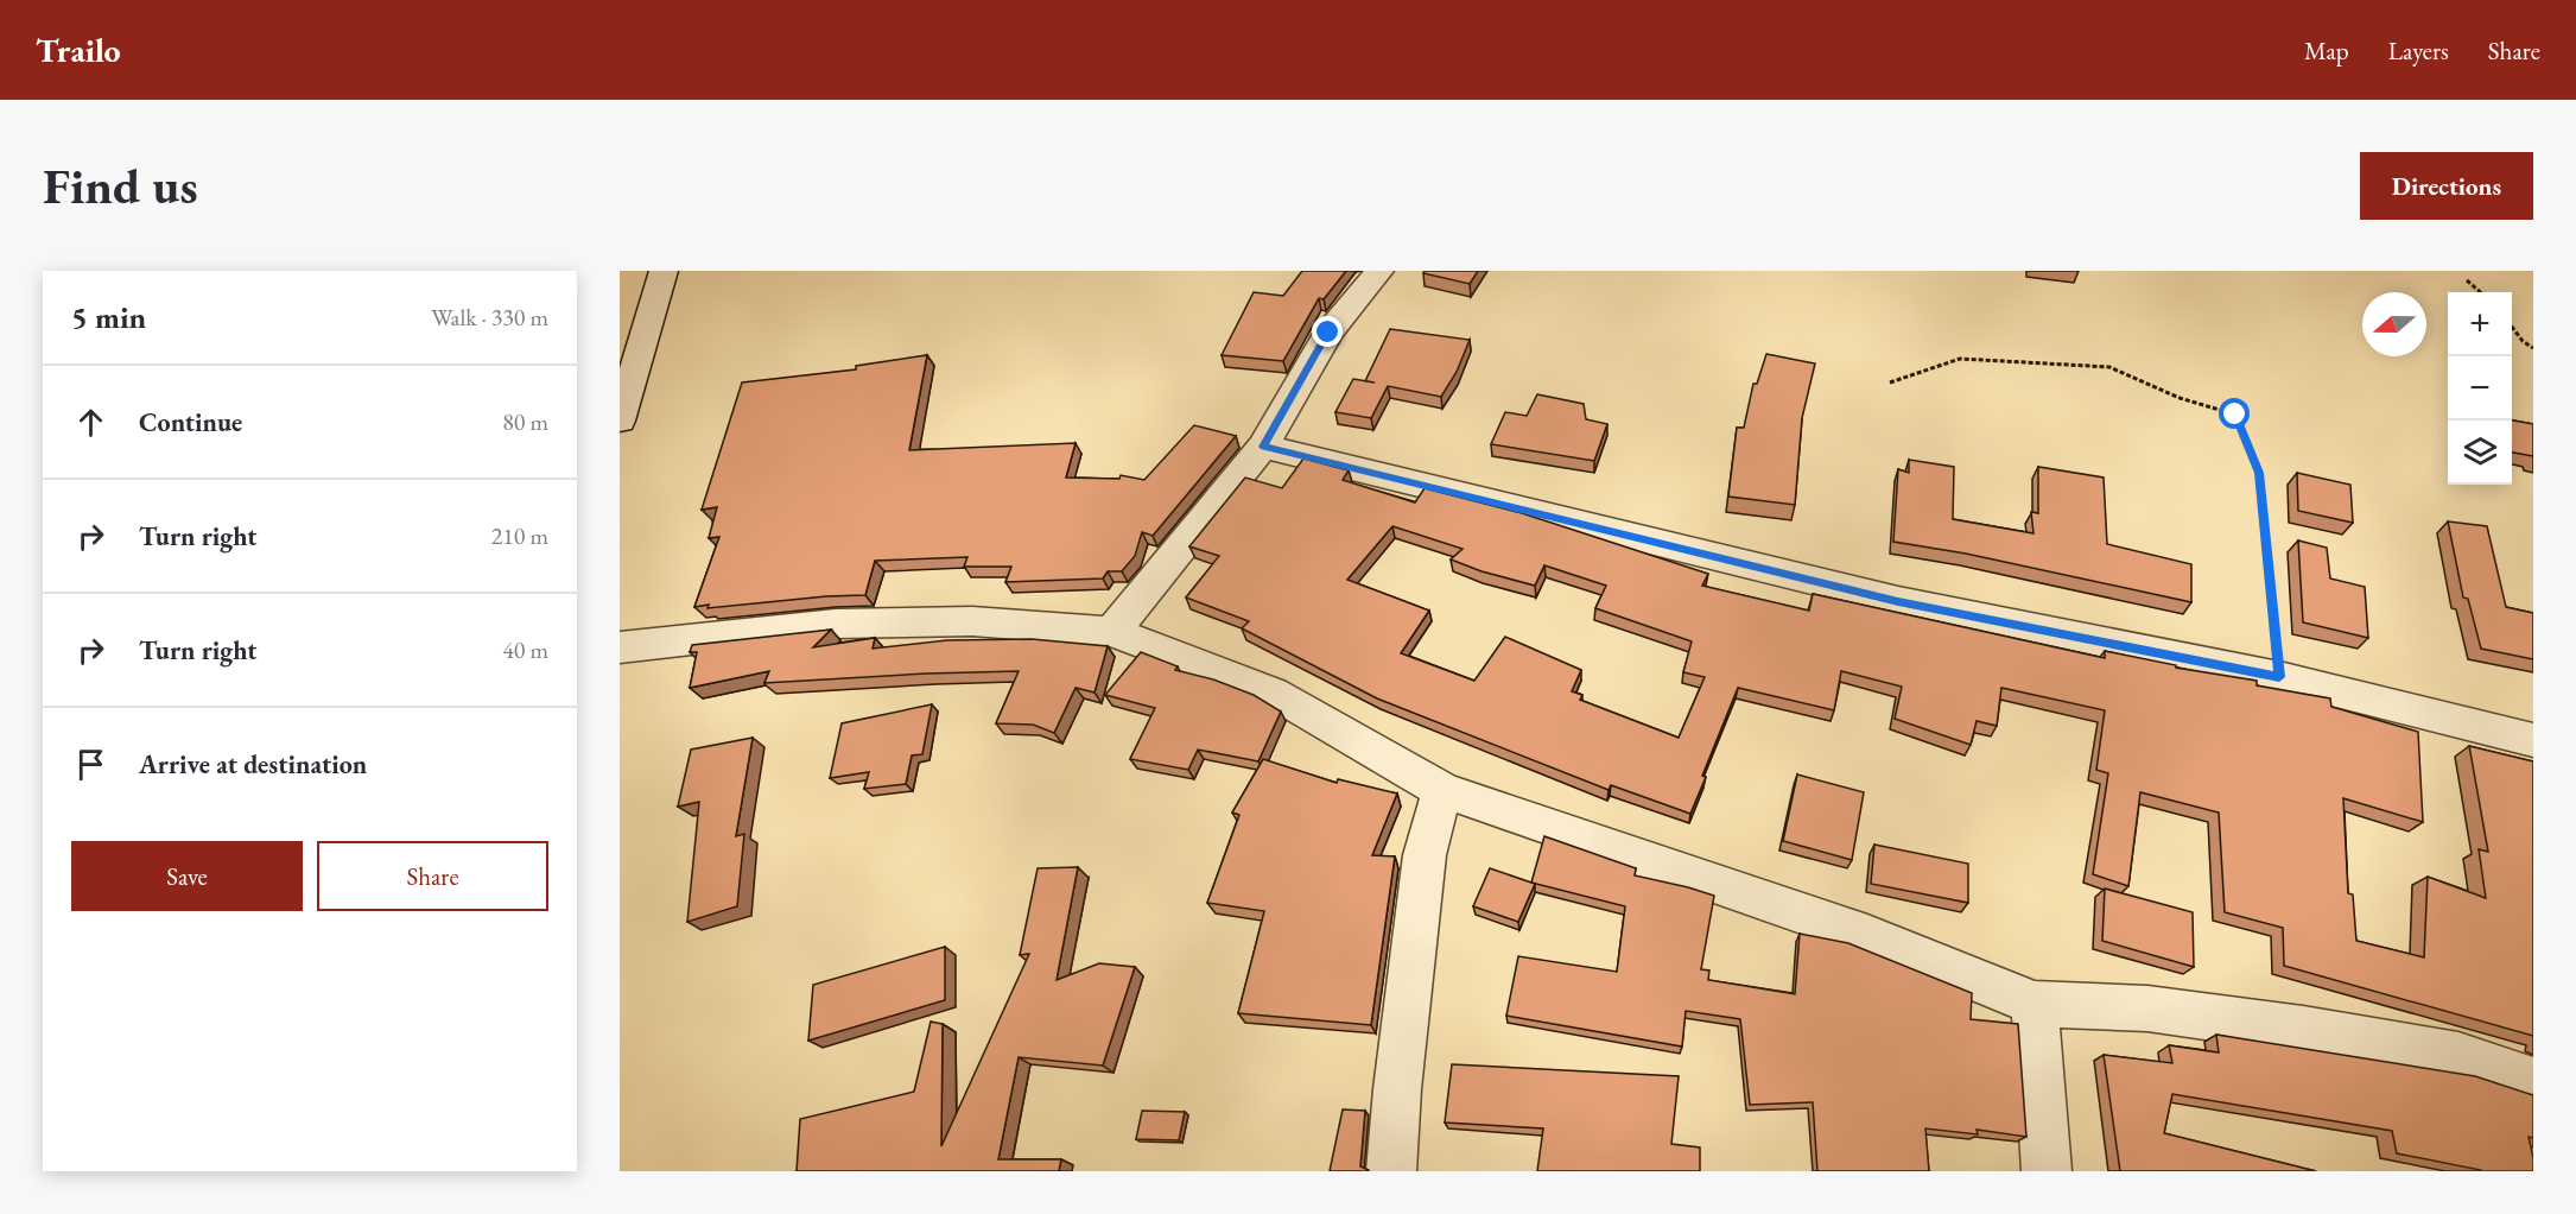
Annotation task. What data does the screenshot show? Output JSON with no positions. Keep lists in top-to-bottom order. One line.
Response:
{"north":"left","page":{"header":"Trailo","nav":["Map","Layers","Share"],"buttons":["Directions",["Save","Share"]],"title":"Find us","heading":["5 min","Walk · 330 m"],"map_buttons":["+","−"],"list":[["Continue","80 m"],["Turn right","210 m"],["Turn right","40 m"],"Arrive at destination"]}}
